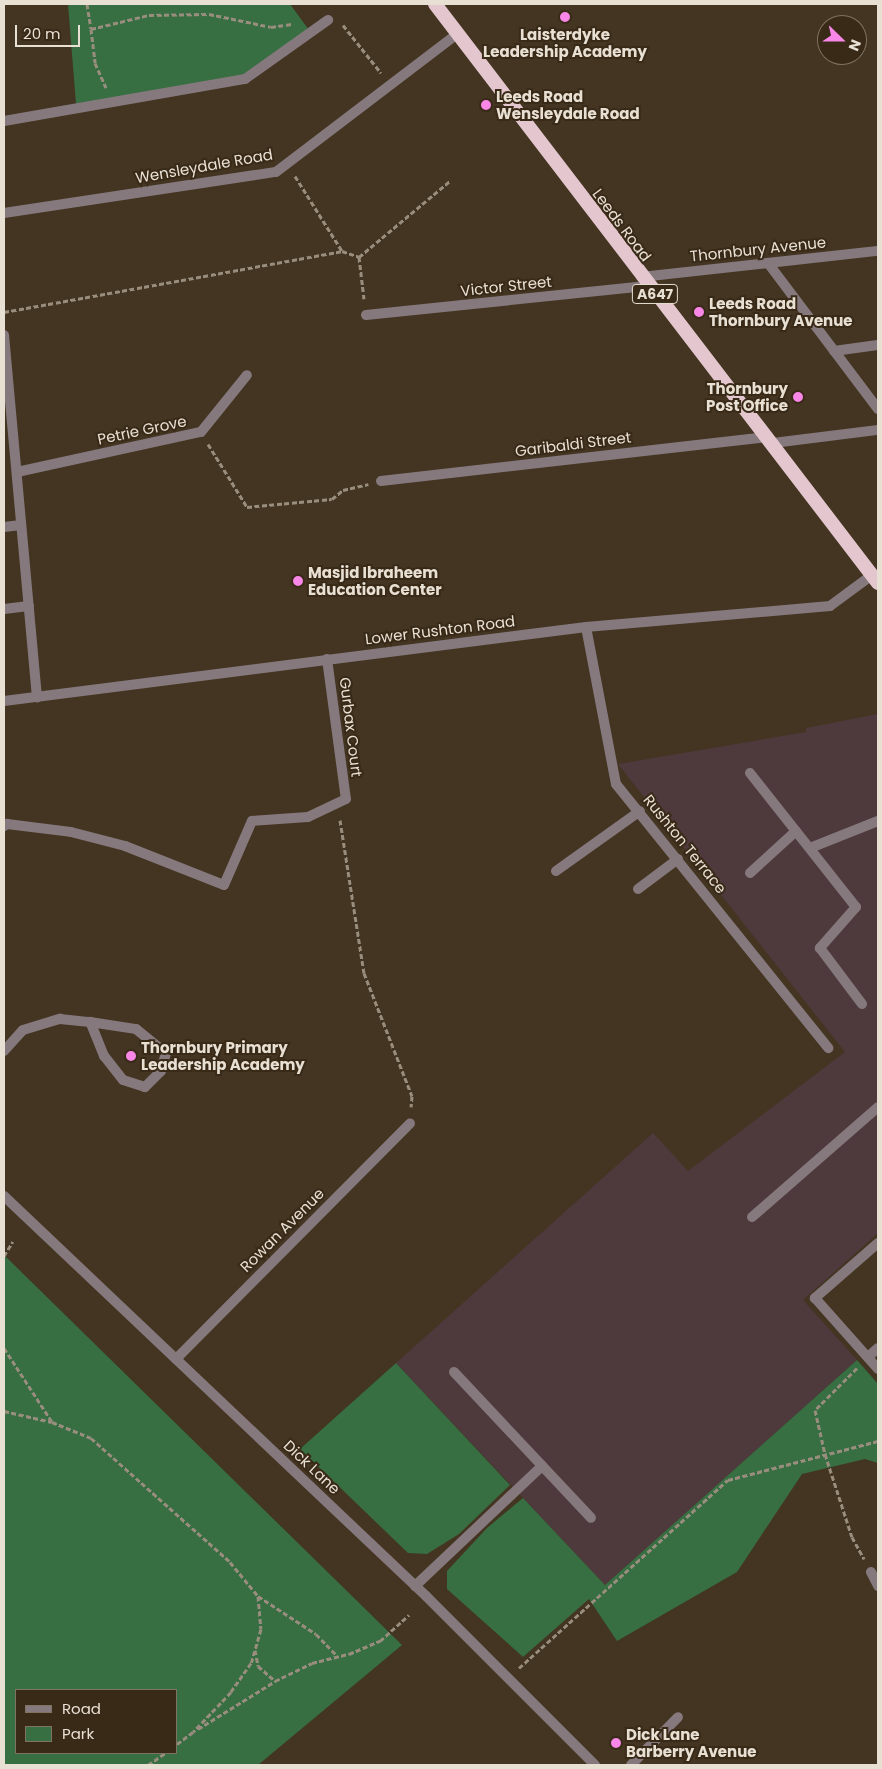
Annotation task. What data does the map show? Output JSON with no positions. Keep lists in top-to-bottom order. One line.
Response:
{"streets":{"highway":["Leeds Road","A647"],"street":["Wensleydale Road","Thornbury Avenue","Victor Street","Petrie Grove","Garibaldi Street","Lower Rushton Road","Gurbax Court","Rushton Terrace","Rowan Avenue","Dick Lane"]},"crossings":[["Wensleydale Road","Leeds Road"],["Leeds Road","Thornbury Avenue"],["Leeds Road","Victor Street"],["Leeds Road","Garibaldi Street"],["Leeds Road","Lower Rushton Road"],["Thornbury Avenue","Victor Street"],["Lower Rushton Road","Gurbax Court"],["Lower Rushton Road","Rushton Terrace"],["Rowan Avenue","Dick Lane"]],"places":["Laisterdyke Leadership Academy","Leeds Road Wensleydale Road","Leeds Road Thornbury Avenue","Thornbury Post Office","Masjid Ibraheem Education Center","Thornbury Primary Leadership Academy","Dick Lane Barberry Avenue"],"legend":["Road","Park"],"scale_bar":"20 m","north":"right"}
